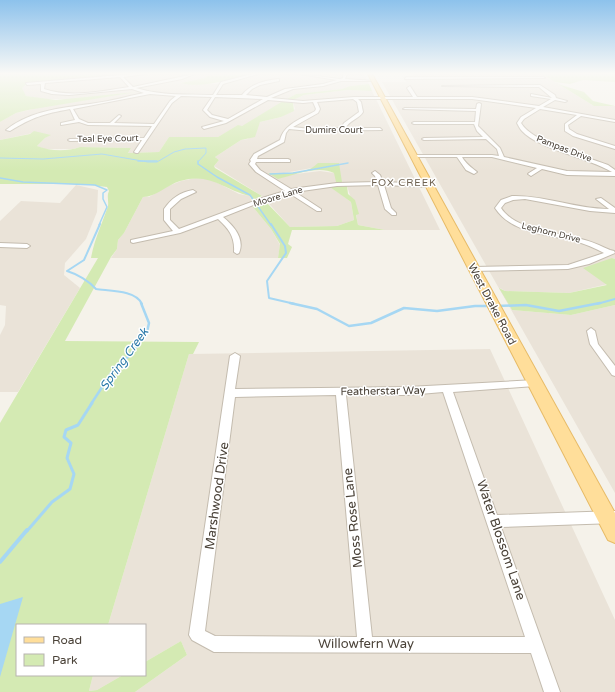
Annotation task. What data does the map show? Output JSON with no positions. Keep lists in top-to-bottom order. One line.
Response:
{"streets":{"main road":["West Drake Road"],"street":["Dumire Court","Teal Eye Court","Pampas Drive","Moore Lane","Leghorn Drive","Featherstar Way","Marshwood Drive","Moss Rose Lane","Water Blossom Lane","Willowfern Way"]},"crossings":[["Moore Lane","West Drake Road"],["West Drake Road","Featherstar Way"],["Featherstar Way","Marshwood Drive"],["Featherstar Way","Moss Rose Lane"],["Featherstar Way","Water Blossom Lane"],["Marshwood Drive","Willowfern Way"],["Moss Rose Lane","Willowfern Way"],["Water Blossom Lane","Willowfern Way"]],"districts":["FOX CREEK"],"water":["Spring Creek"],"legend":["Road","Park"]}
